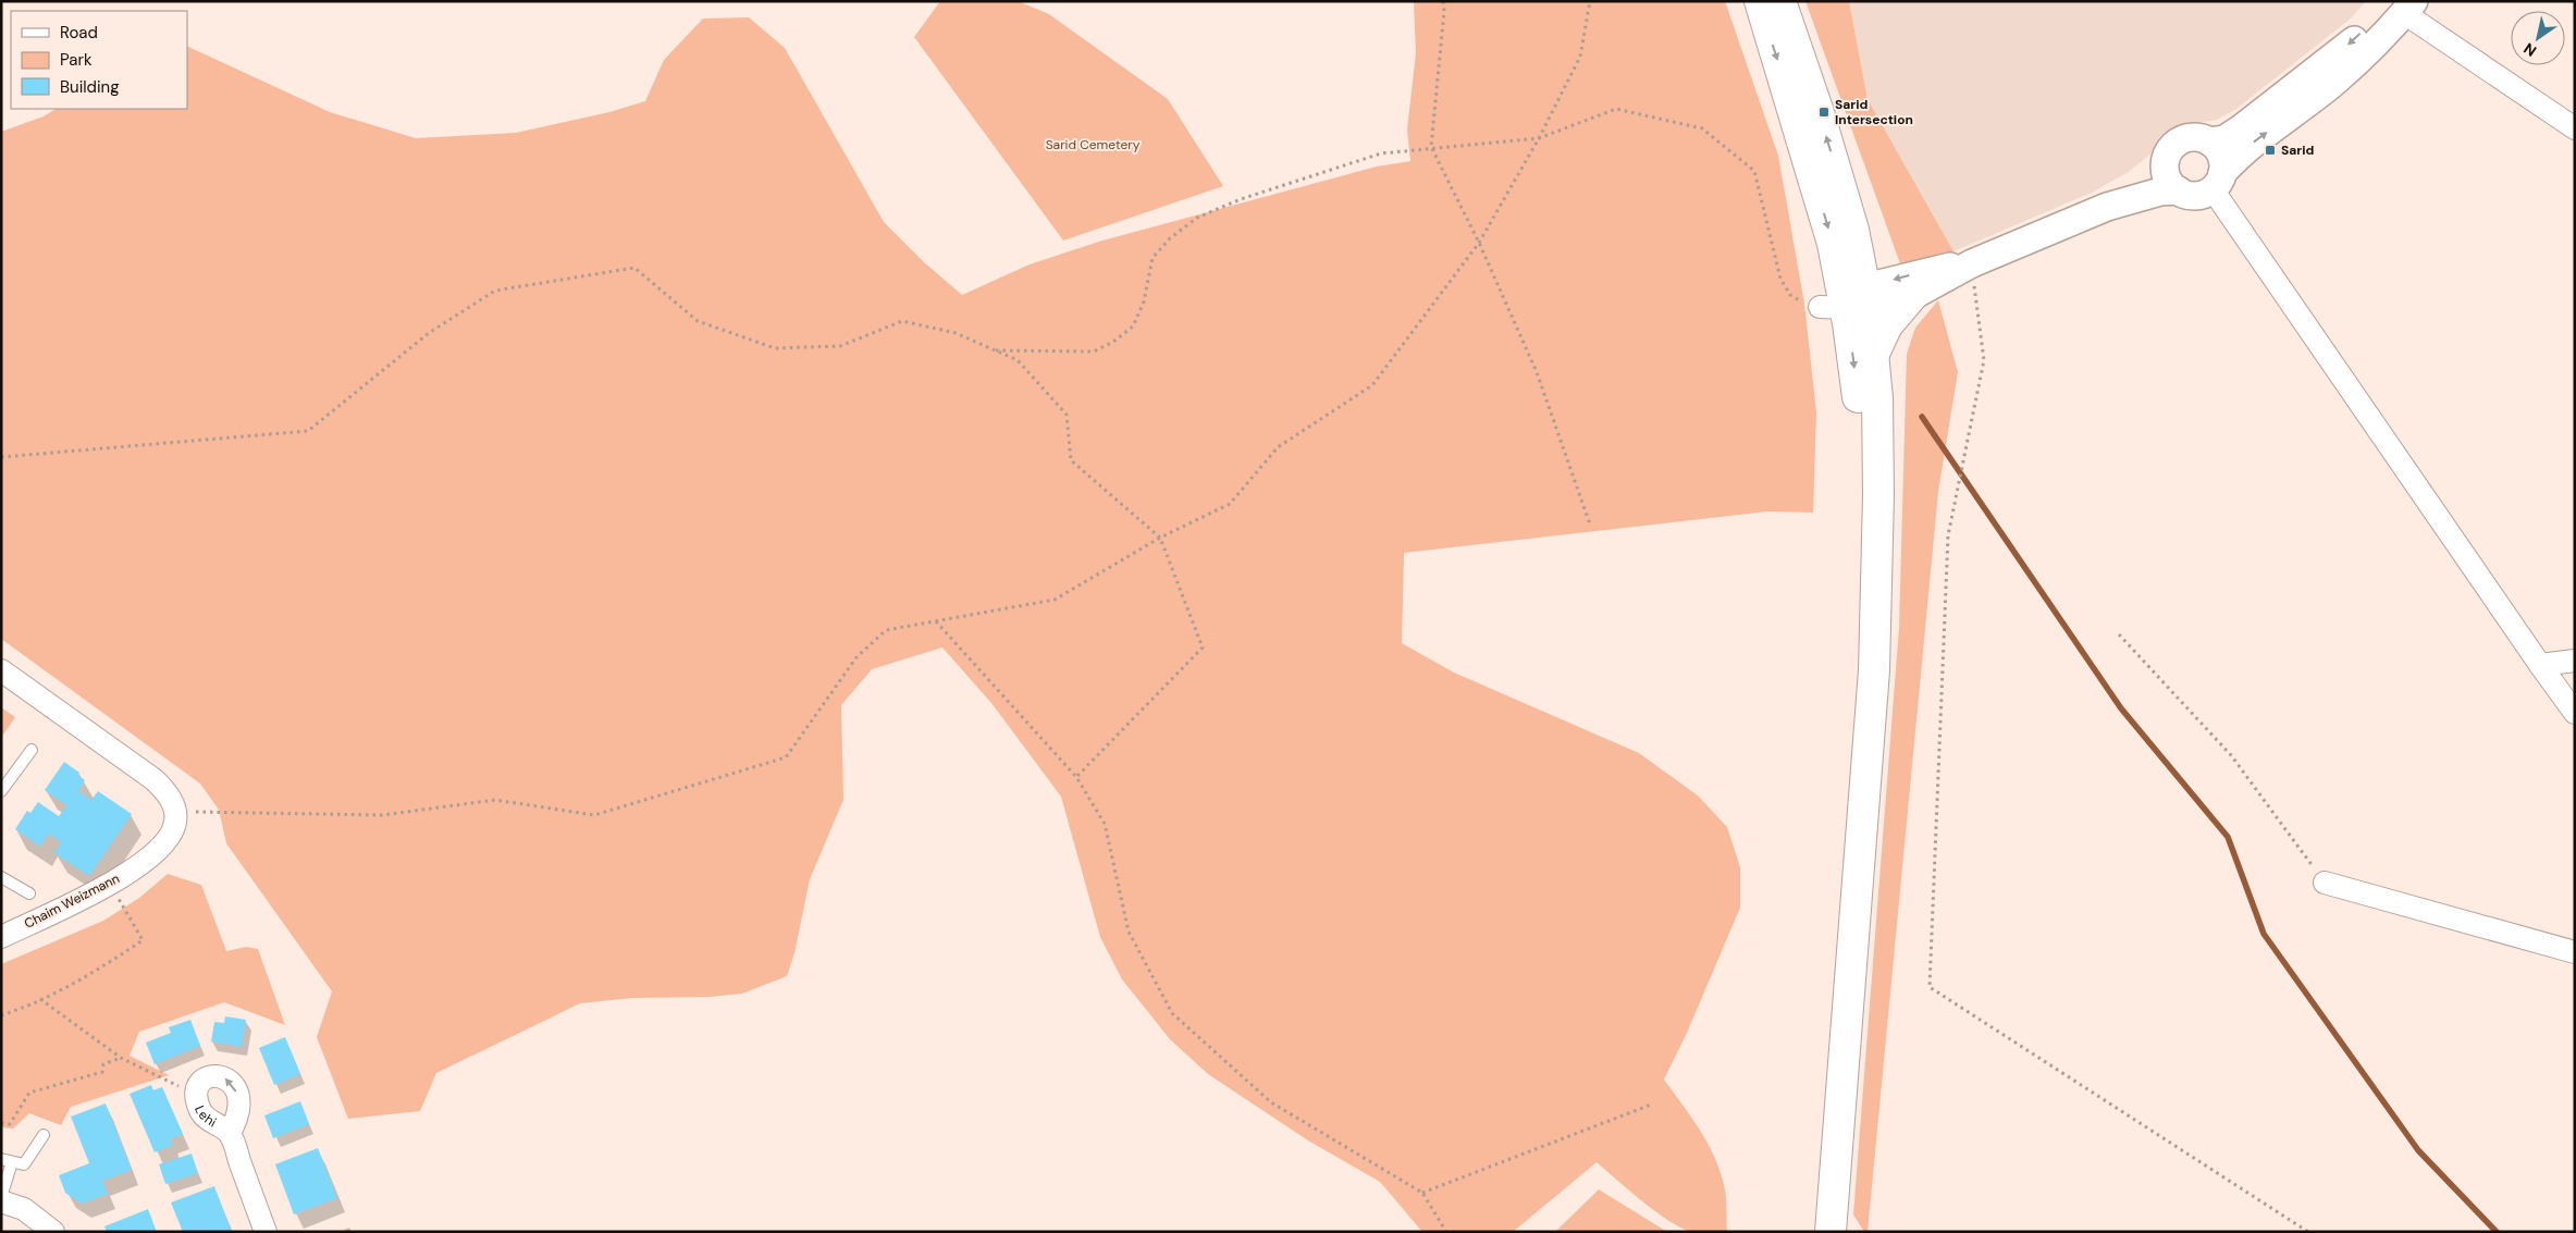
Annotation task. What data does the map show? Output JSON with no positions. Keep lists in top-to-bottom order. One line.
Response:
{"streets":{"street":["Chaim Weizmann","Lehi"]},"parks":["Sarid Cemetery"],"places":{"transit":["Sarid Intersection","Sarid"]},"legend":["Road","Park","Building"],"north":"bottom left"}
